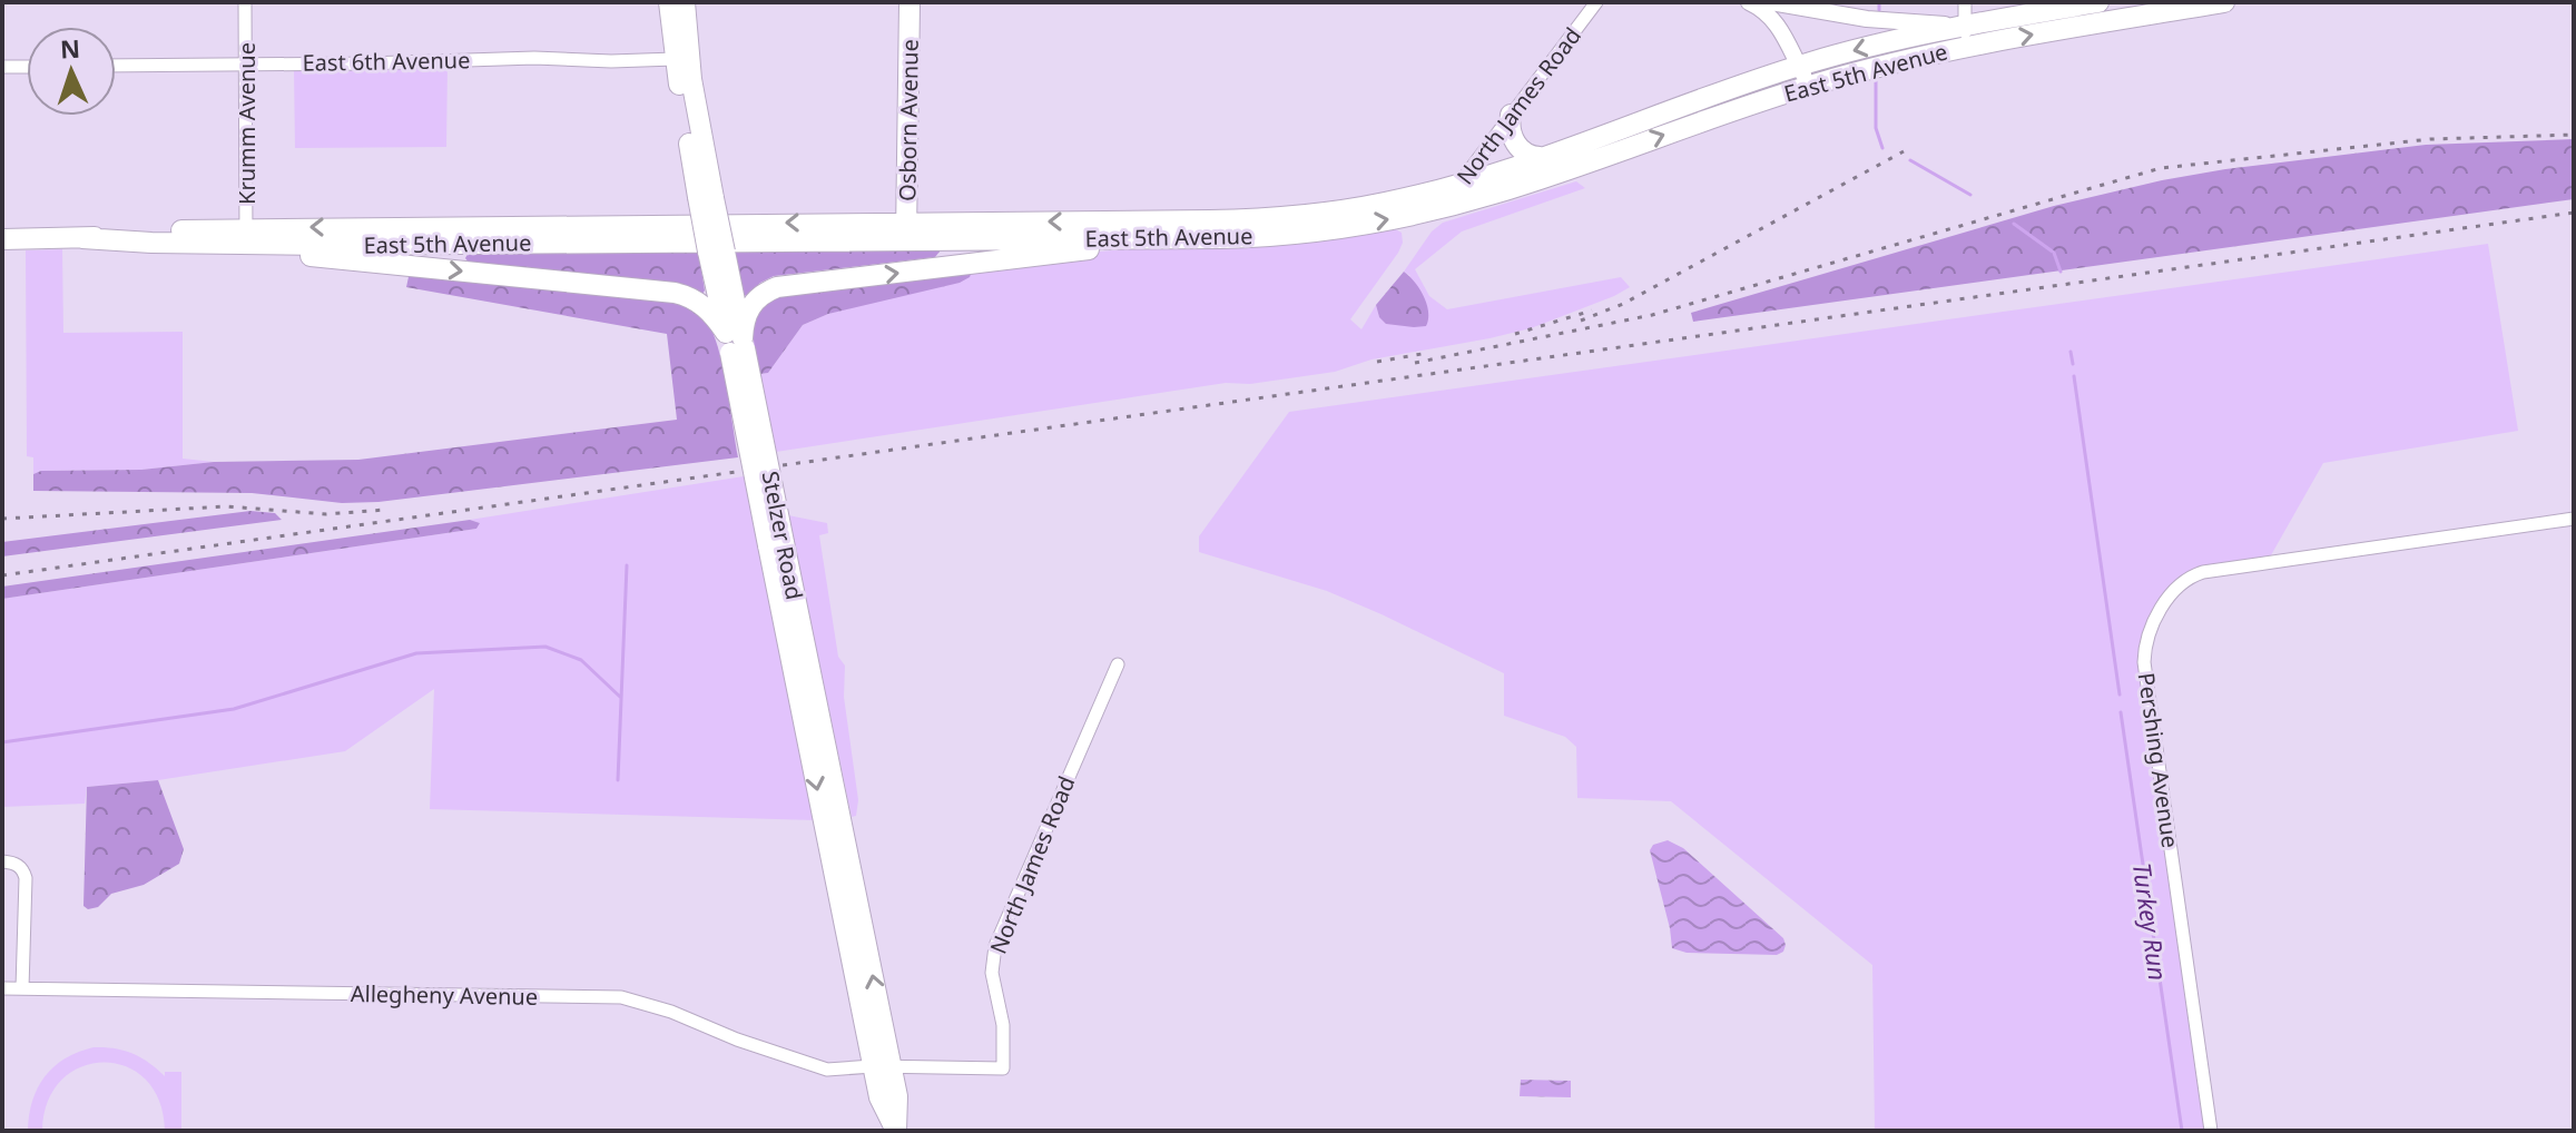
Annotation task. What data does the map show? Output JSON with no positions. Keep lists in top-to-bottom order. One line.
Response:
{"streets":{"main road":["East 5th Avenue","Osborn Avenue","Stelzer Road"],"street":["East 6th Avenue","North James Road","Krumm Avenue","Pershing Avenue","Allegheny Avenue"]},"crossings":[["East 6th Avenue","Krumm Avenue"],["East 6th Avenue","Stelzer Road"],["East 5th Avenue","North James Road"],["East 5th Avenue","Osborn Avenue"],["East 5th Avenue","Krumm Avenue"],["North James Road","Stelzer Road"],["North James Road","Allegheny Avenue"],["Stelzer Road","Allegheny Avenue"]],"water":["Turkey Run"],"north":"top"}
